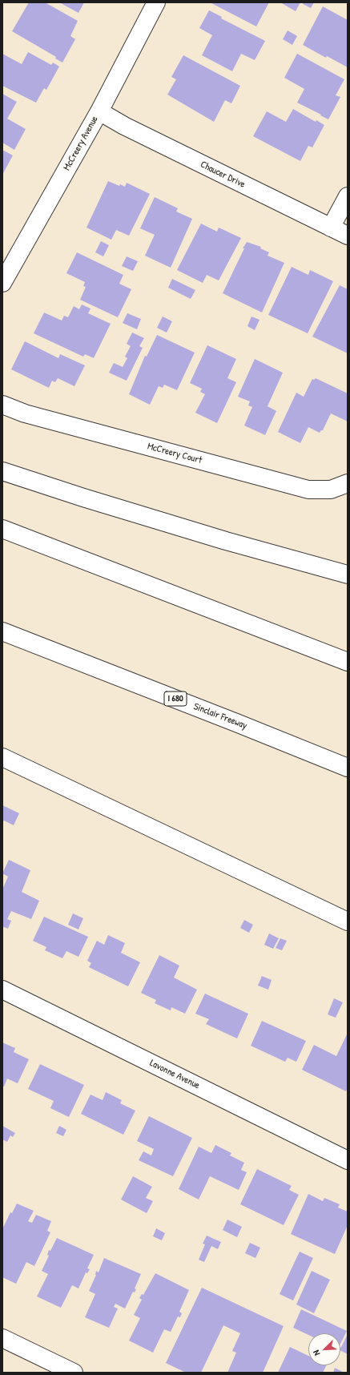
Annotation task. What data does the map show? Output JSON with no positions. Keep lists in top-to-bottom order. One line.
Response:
{"streets":{"main road":["McCreery Avenue","Chaucer Drive","McCreery Court","I 680","Sinclair Freeway","Lavonne Avenue"]},"crossings":[["McCreery Avenue","Chaucer Drive"]],"north":"bottom left"}
